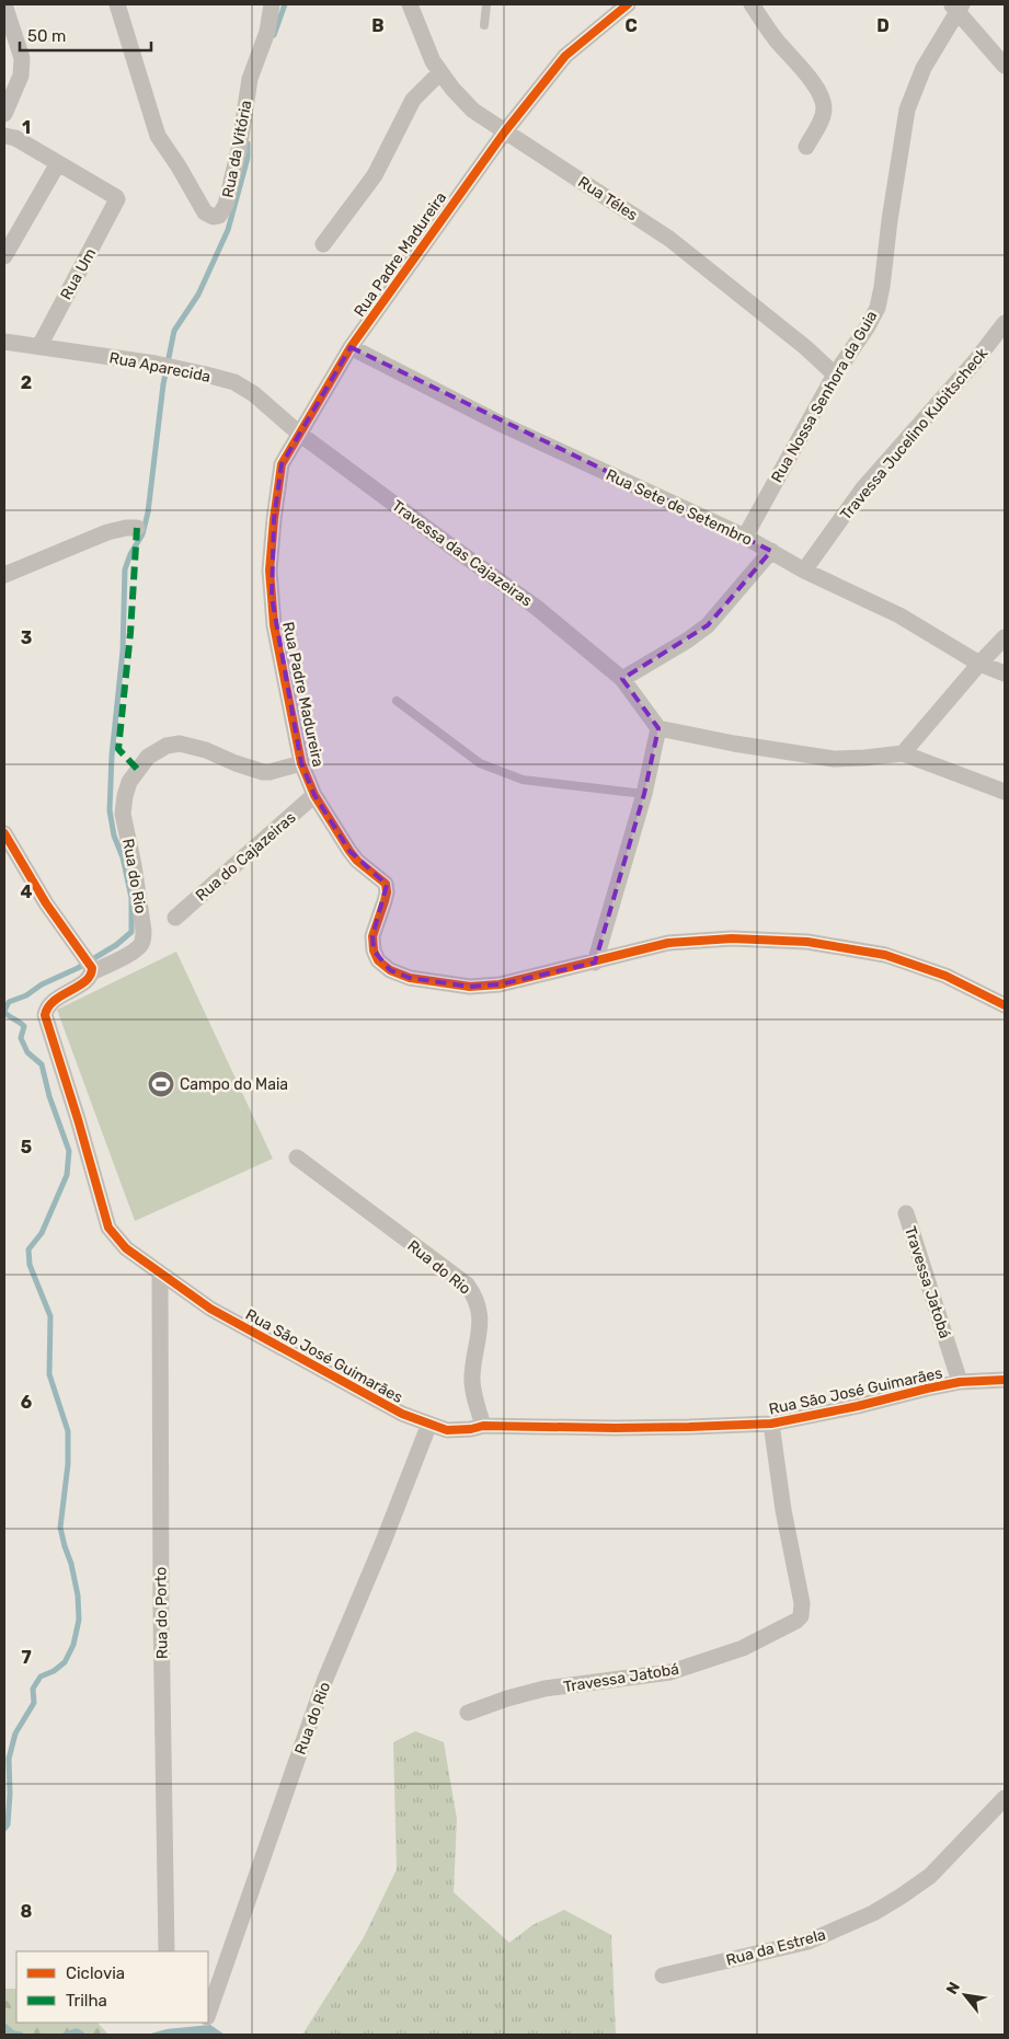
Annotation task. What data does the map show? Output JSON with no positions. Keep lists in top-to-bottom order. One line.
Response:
{"streets":{"street":["Rua da Vitória","Rua Téles","Rua Padre Madureira","Rua Um","Rua Aparecida","Rua Nossa Senhora da Guia","Travessa Jucelino Kubitscheck","Rua Sete de Setembro","Travessa das Cajazeiras","Rua do Cajazeiras","Rua do Rio","Travessa Jatobá","Rua São José Guimarães","Rua do Porto","Rua da Estrela"]},"crossings":[["Rua Téles","Rua Padre Madureira"],["Rua Téles","Rua Nossa Senhora da Guia"],["Rua Padre Madureira","Rua Aparecida"],["Rua Padre Madureira","Rua Sete de Setembro"],["Rua Padre Madureira","Travessa das Cajazeiras"],["Rua Padre Madureira","Rua do Cajazeiras"],["Rua Padre Madureira","Rua do Rio"],["Rua Um","Rua Aparecida"],["Rua Aparecida","Travessa das Cajazeiras"],["Rua Nossa Senhora da Guia","Rua Sete de Setembro"],["Travessa Jucelino Kubitscheck","Rua Sete de Setembro"],["Rua do Rio","Rua São José Guimarães"],["Travessa Jatobá","Rua São José Guimarães"],["Rua São José Guimarães","Rua do Porto"]],"places":{"sports":["Campo do Maia"]},"legend":["Ciclovia","Trilha"],"scale_bar":"50 m","north":"top left","grid":{"columns":["B","C","D"],"rows":["1","2","3","4","5","6","7","8"]}}
